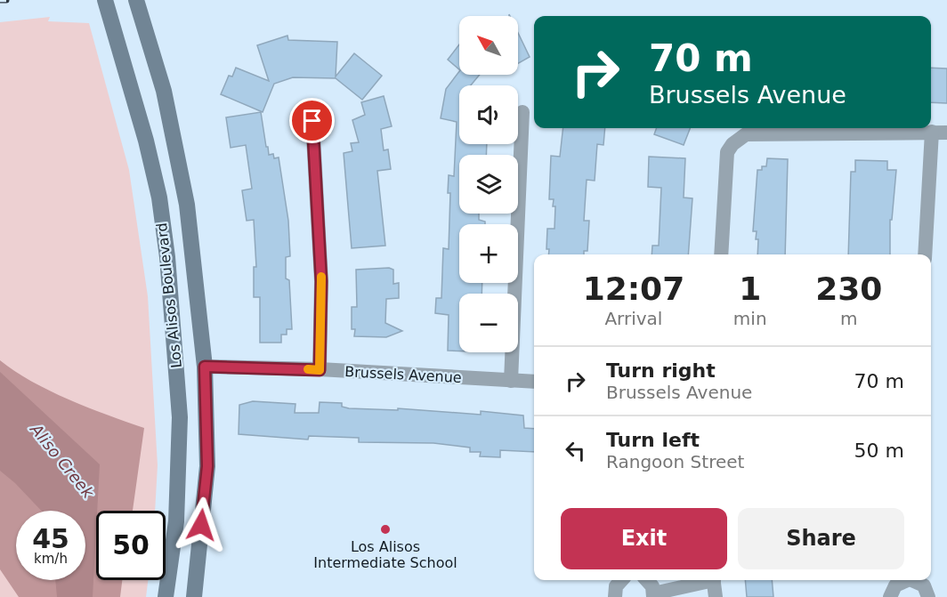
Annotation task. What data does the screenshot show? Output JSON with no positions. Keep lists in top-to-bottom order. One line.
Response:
{"streets":{"main road":["Los Alisos Boulevard"],"street":["Brussels Avenue"]},"crossings":[["Los Alisos Boulevard","Brussels Avenue"]],"water":["Aliso Creek"],"places":["Los Alisos Intermediate School"],"north":"top left","page":{"map_buttons":["+","−"],"turn":["70 m","Brussels Avenue"],"eta":["12:07","Arrival","1","min","230","m"],"list":[{"name":"Turn right","note":"Brussels Avenue","value":"70 m"},{"name":"Turn left","note":"Rangoon Street","value":"50 m"}],"buttons":["Exit","Share"],"speed":"45 km/h","limit":"50"}}
